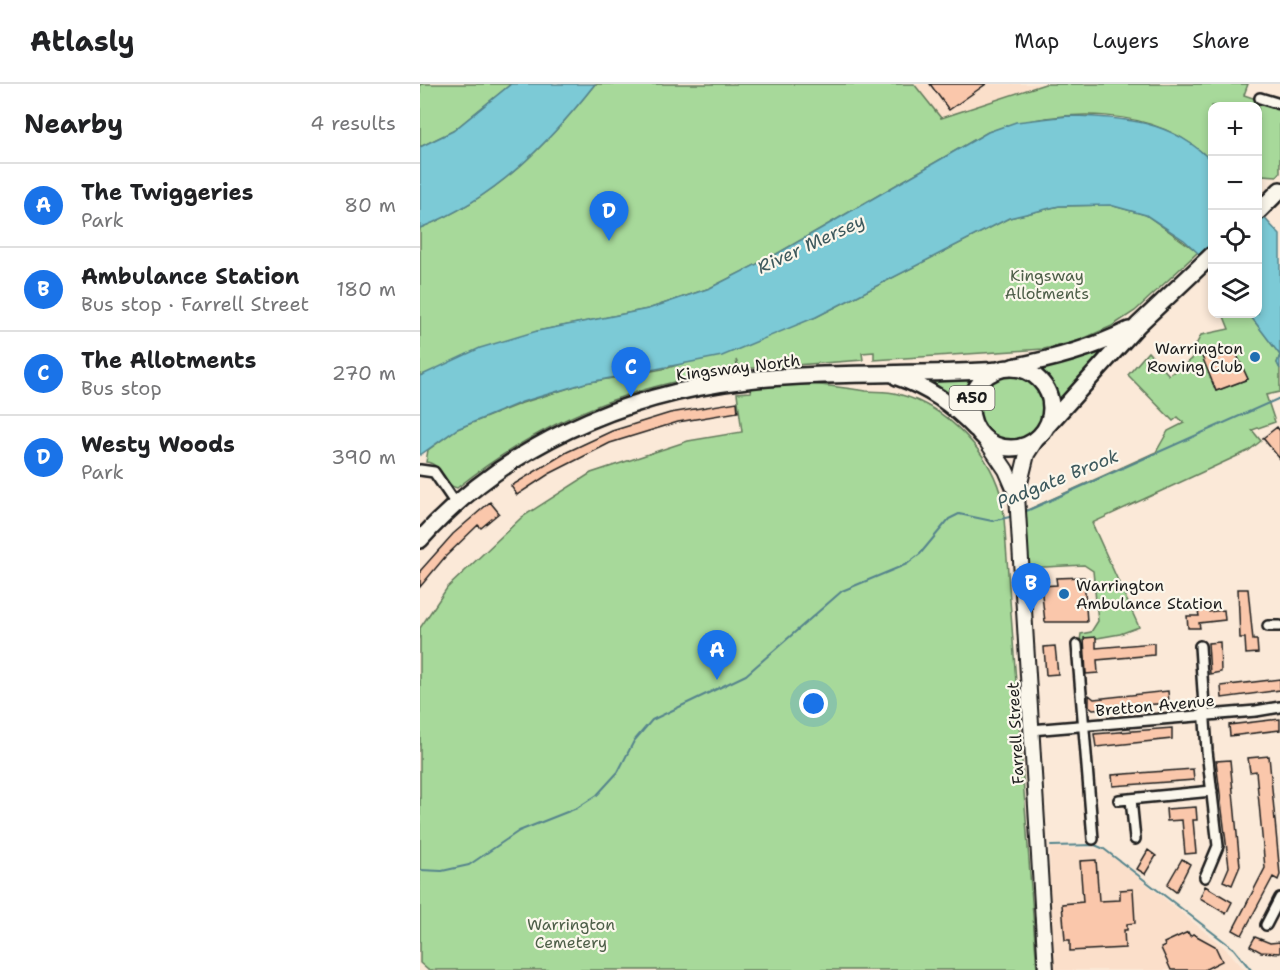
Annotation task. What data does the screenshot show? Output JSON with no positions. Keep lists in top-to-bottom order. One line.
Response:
{"streets":{"main road":["Kingsway North","A50"],"street":["Bretton Avenue","Farrell Street"]},"crossings":[["Kingsway North","A50"],["Kingsway North","Farrell Street"],["A50","Farrell Street"],["Bretton Avenue","Farrell Street"]],"water":["River Mersey","Padgate Brook"],"parks":["Kingsway Allotments","Warrington Cemetery"],"places":["Warrington Rowing Club","Warrington Ambulance Station"],"page":{"header":"Atlasly","nav":["Map","Layers","Share"],"heading":["Nearby","4 results"],"map_buttons":["+","−"],"list":[{"mark":"A","name":"The Twiggeries","note":"Park","value":"80 m"},{"mark":"B","name":"Ambulance Station","note":"Bus stop · Farrell Street","value":"180 m"},{"mark":"C","name":"The Allotments","note":"Bus stop","value":"270 m"},{"mark":"D","name":"Westy Woods","note":"Park","value":"390 m"}],"pins":["D","C","B","A"]}}
